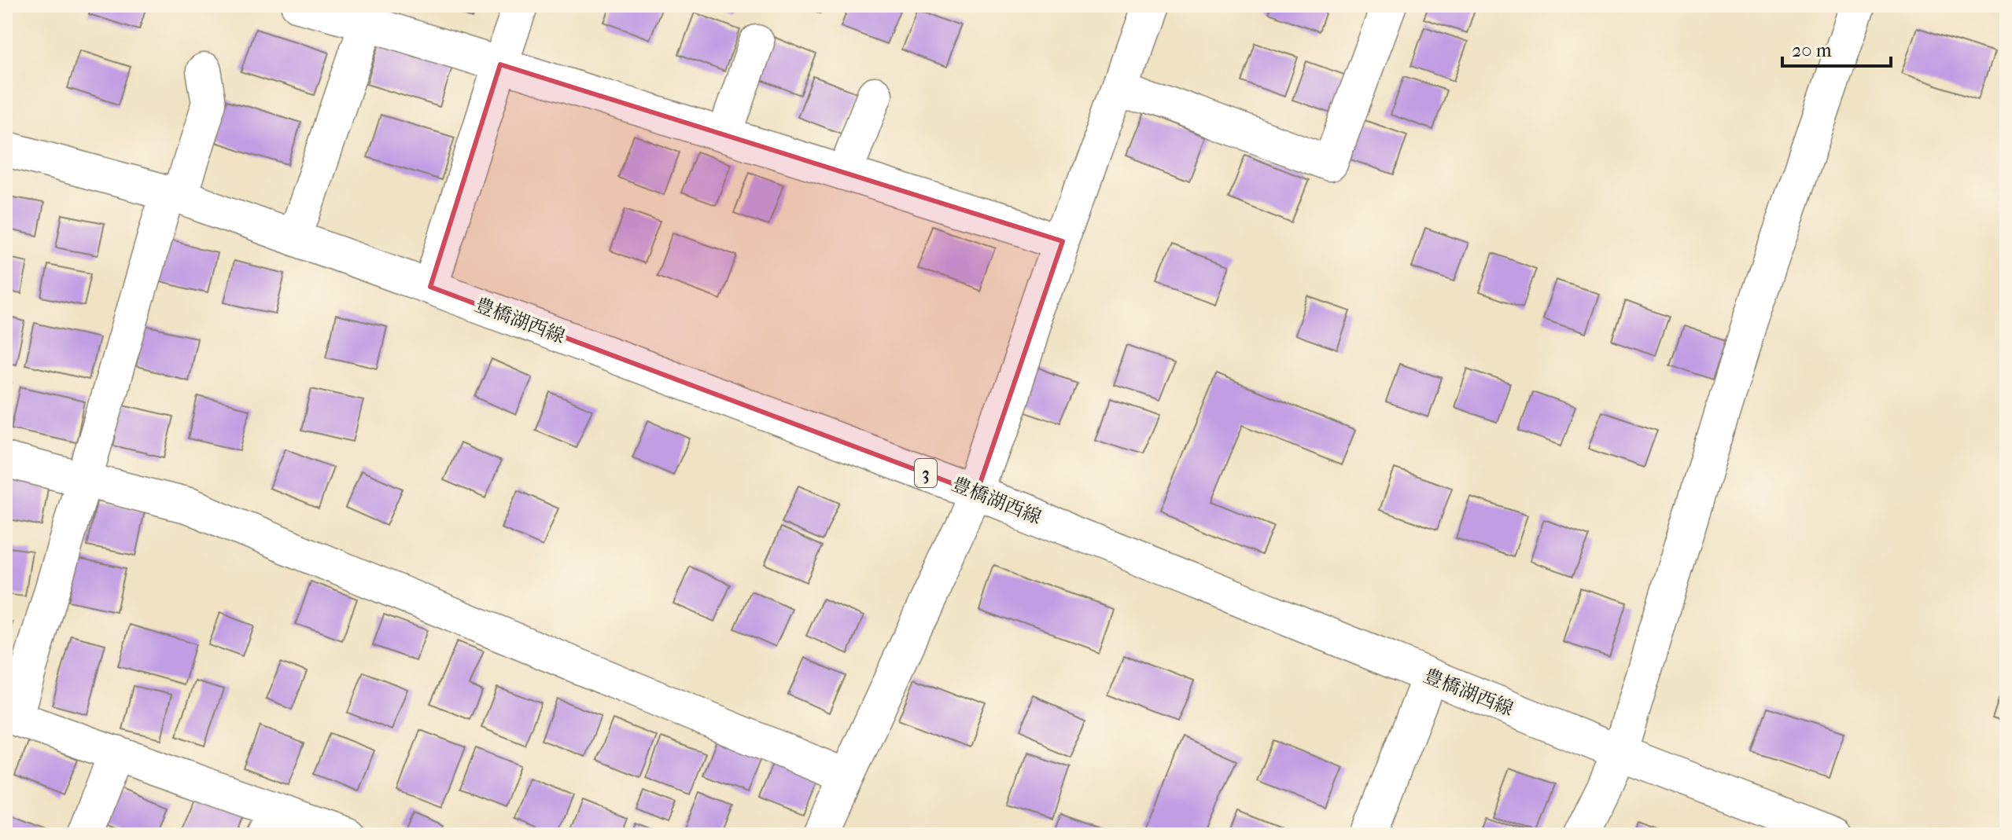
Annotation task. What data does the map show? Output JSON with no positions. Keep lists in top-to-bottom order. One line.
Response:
{"streets":{"street":["豊橋湖西線","3"]},"scale_bar":"20 m"}
